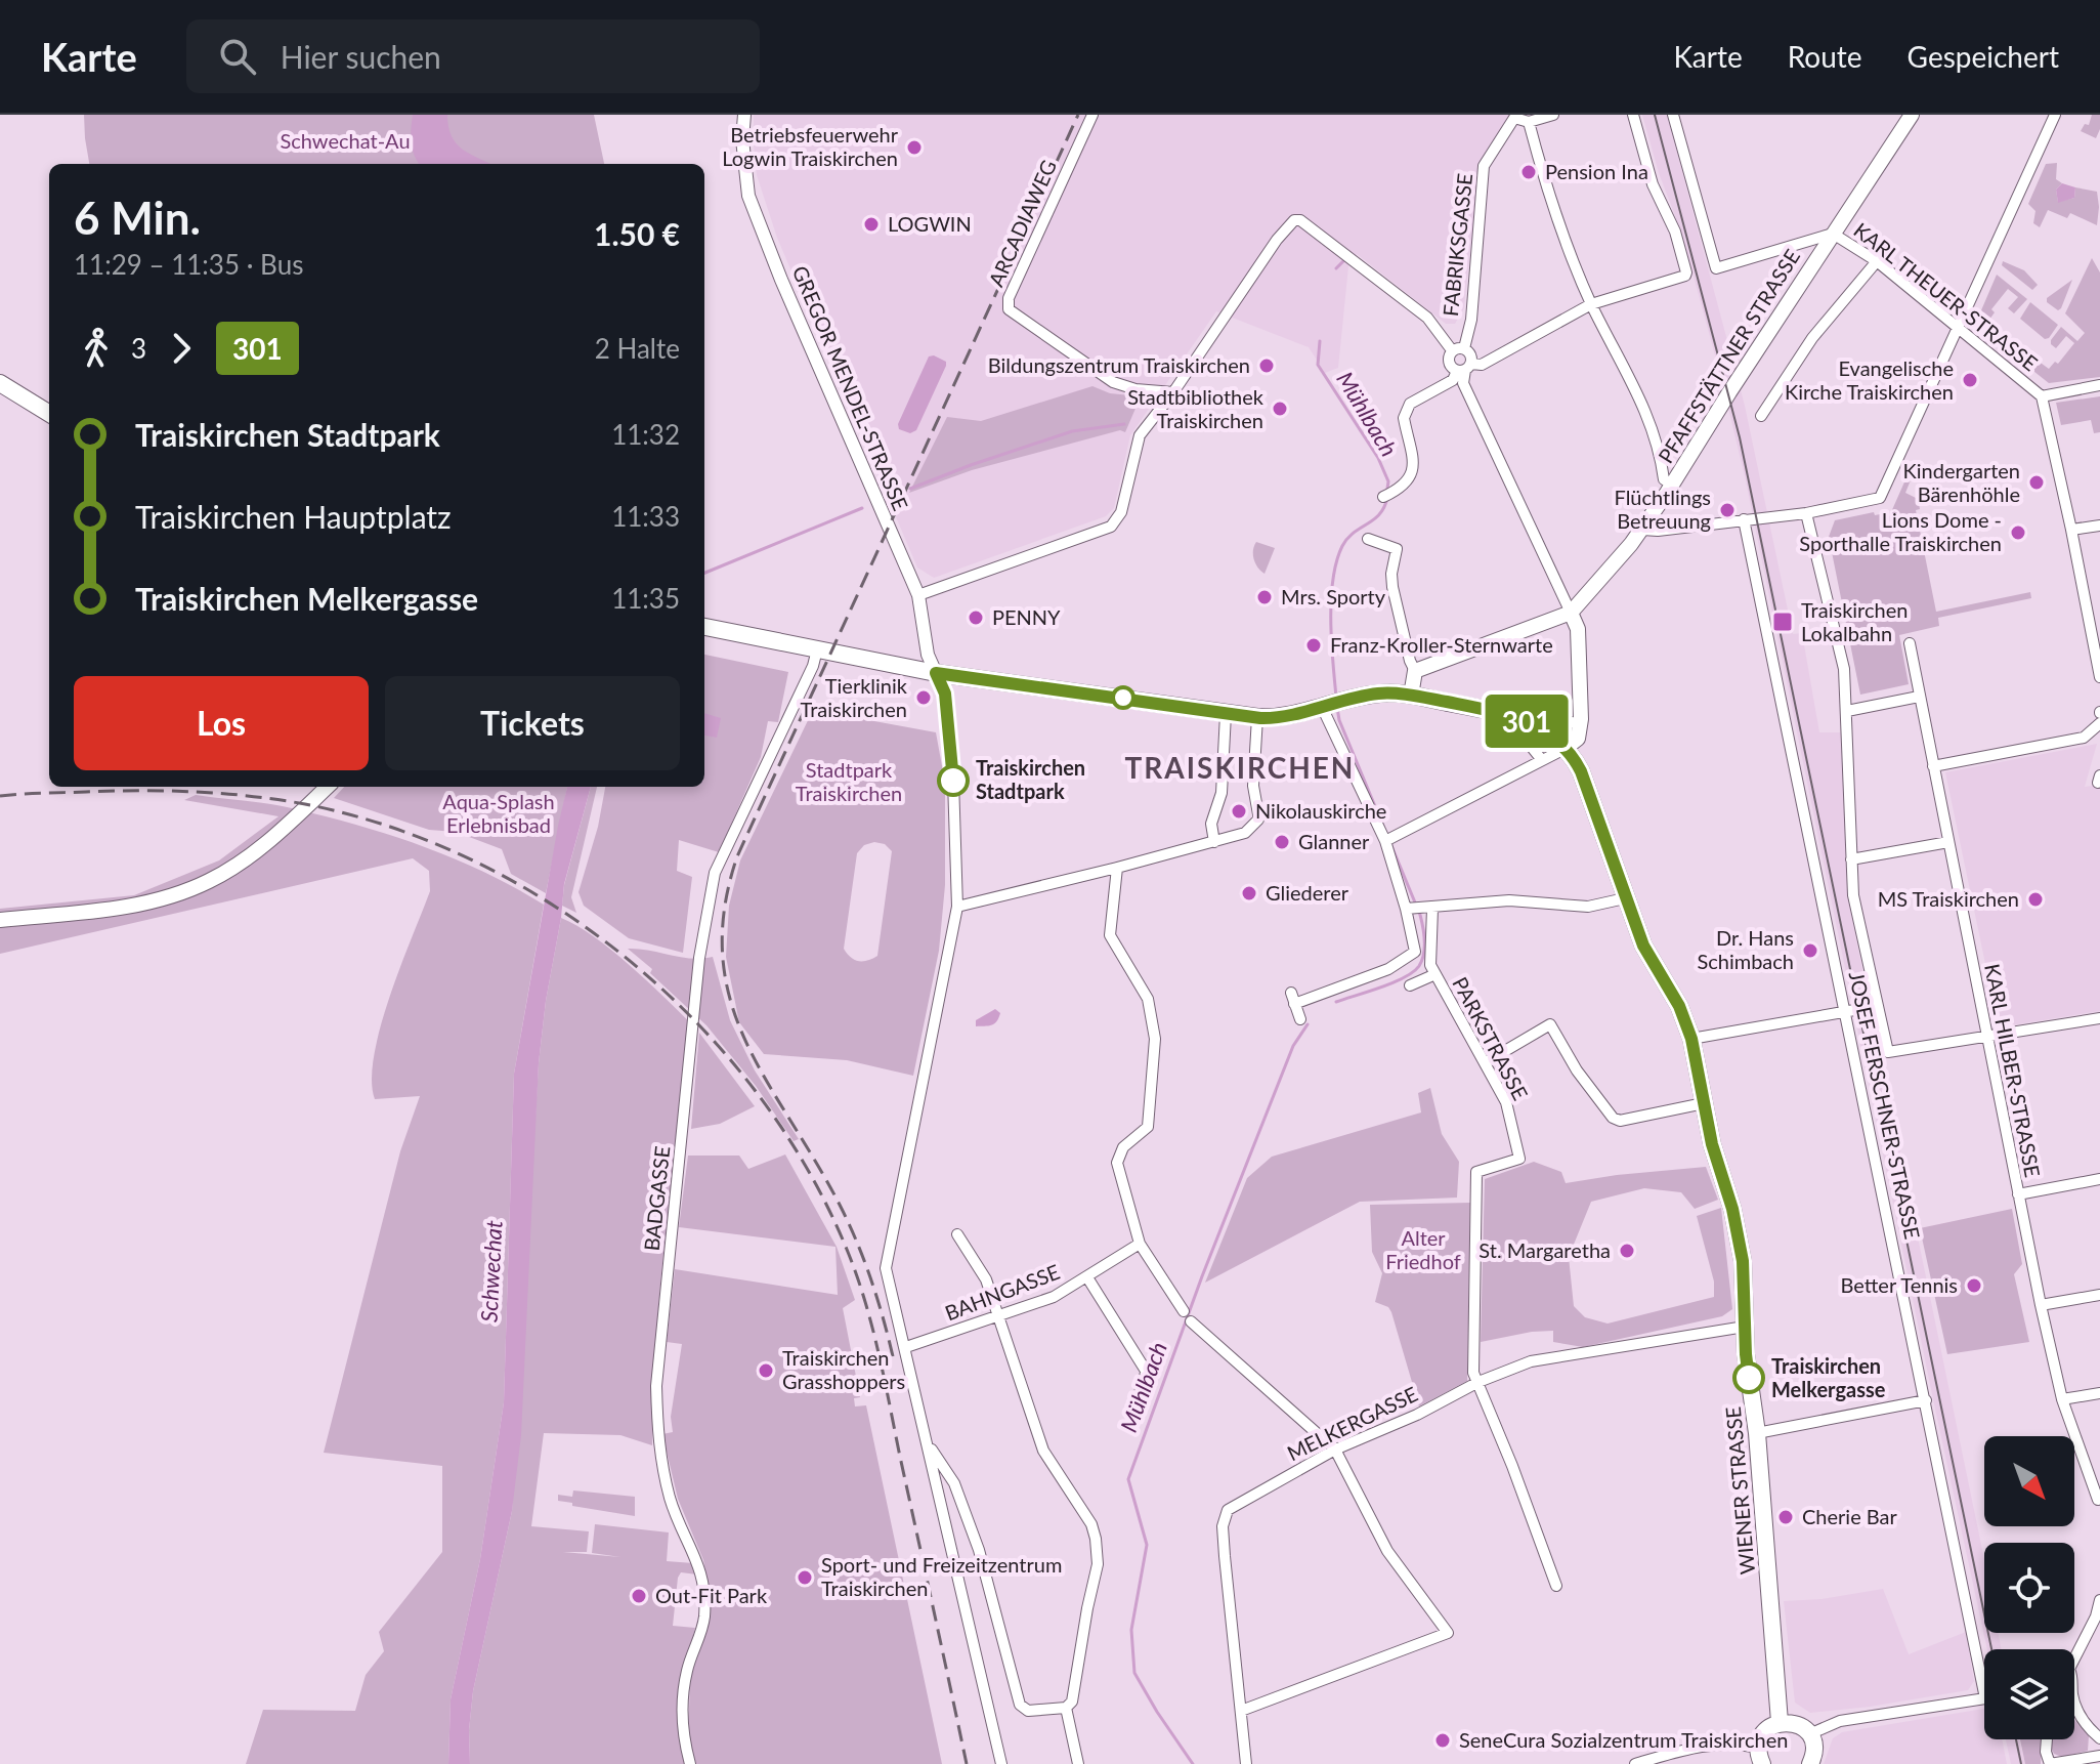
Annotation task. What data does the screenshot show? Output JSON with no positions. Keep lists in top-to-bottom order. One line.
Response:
{"streets":{"main road":["PFAFFSTÄTTNER STRASSE","WIENER STRASSE"],"street":["ARCADIAWEG","FABRIKSGASSE","KARL THEUER-STRASSE","GREGOR MENDEL-STRASSE","PARKSTRASSE","KARL HILBER-STRASSE","JOSEF FERSCHNER-STRASSE","BADGASSE","BAHNGASSE","MELKERGASSE"]},"crossings":[["KARL THEUER-STRASSE","PFAFFSTÄTTNER STRASSE"],["PARKSTRASSE","MELKERGASSE"],["KARL HILBER-STRASSE","JOSEF FERSCHNER-STRASSE"],["MELKERGASSE","WIENER STRASSE"]],"districts":["TRAISKIRCHEN"],"water":["Mühlbach","Schwechat"],"parks":["Schwechat-Au","Stadtpark Traiskirchen","Aqua-Splash Erlebnisbad","Alter Friedhof"],"places":{"other":["Betriebsfeuerwehr Logwin Traiskirchen","Pension Ina","LOGWIN","Bildungszentrum Traiskirchen","Evangelische Kirche Traiskirchen","Stadtbibliothek Traiskirchen","Kindergarten Bärenhöhle","Flüchtlings Betreuung","Lions Dome - Sporthalle Traiskirchen","Mrs. Sporty","PENNY","Franz-Kroller-Sternwarte","Tierklinik Traiskirchen","Traiskirchen Stadtpark","Nikolauskirche","Glanner","Gliederer","MS Traiskirchen","Dr. Hans Schimbach","St. Margaretha","Better Tennis","Traiskirchen Grasshoppers","Traiskirchen Melkergasse","Cherie Bar","Sport- und Freizeitzentrum Traiskirchen","Out-Fit Park","SeneCura Sozialzentrum Traiskirchen"],"transit":["Traiskirchen Lokalbahn"]},"lines":["bus line 301"],"north":"bottom right","page":{"header":"Karte","search":"Hier suchen","nav":["Karte","Route","Gespeichert"],"on_map":"301","heading":["6 Min.","11:29 – 11:35 · Bus","1.50 €"],"legs":["3","301","2 Halte"],"list":[{"name":"Traiskirchen Stadtpark","value":"11:32"},{"name":"Traiskirchen Hauptplatz","value":"11:33"},{"name":"Traiskirchen Melkergasse","value":"11:35"}],"buttons":["Los","Tickets"]}}
